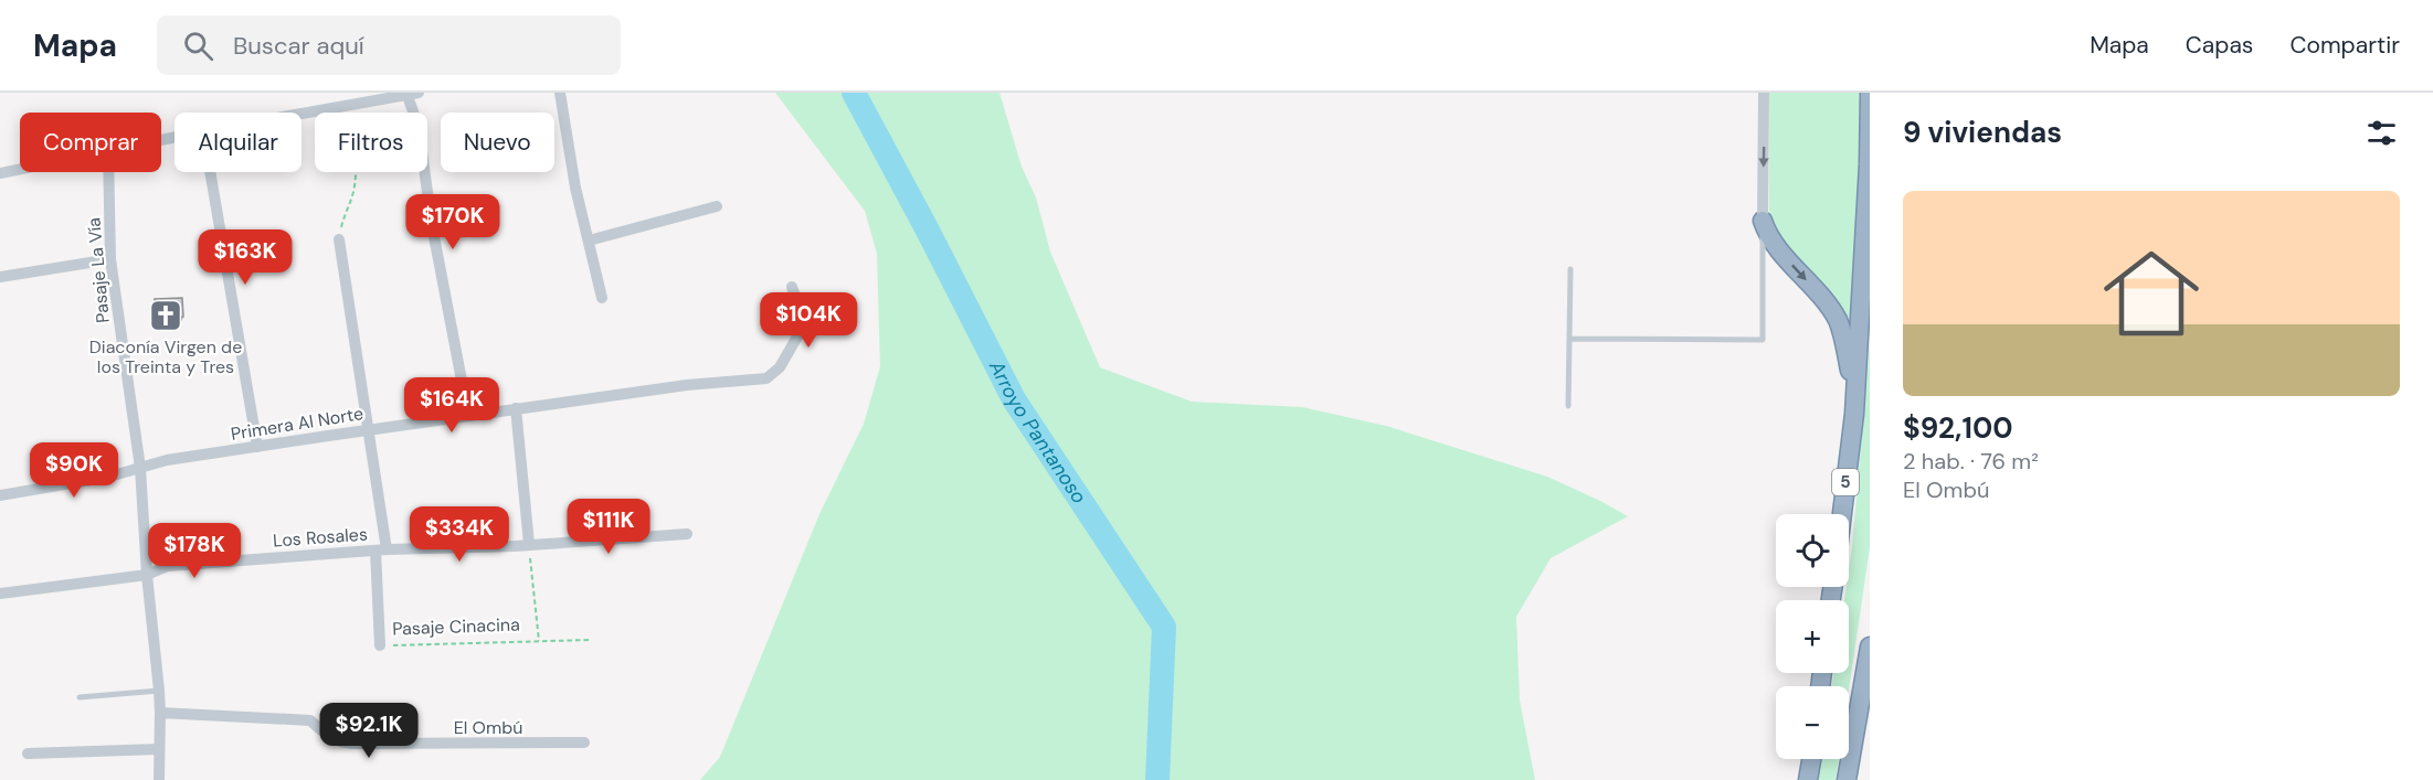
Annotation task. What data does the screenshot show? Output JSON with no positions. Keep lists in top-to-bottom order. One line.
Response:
{"streets":{"highway":["5"],"street":["Pasaje La Vía","Primera Al Norte","Los Rosales","Pasaje Cinacina","El Ombú"]},"crossings":[["Pasaje La Vía","Primera Al Norte"],["Pasaje La Vía","Los Rosales"],["Pasaje La Vía","El Ombú"],["Primera Al Norte","Pasaje Cinacina"],["Los Rosales","Pasaje Cinacina"]],"water":["Arroyo Pantanoso"],"places":{"church":["Diaconía Virgen de los Treinta y Tres"]},"page":{"header":"Mapa","search":"Buscar aquí","nav":["Mapa","Capas","Compartir"],"heading":"9 viviendas","chip":["Comprar","Alquilar","Filtros","Nuevo"],"list":[{"name":"$92,100","note":"2 hab. · 76 m² · El Ombú"}],"price":["$170K","$163K","$104K","$164K","$90K","$111K","$334K","$178K","$92.1K"],"map_buttons":["+","−"]}}
